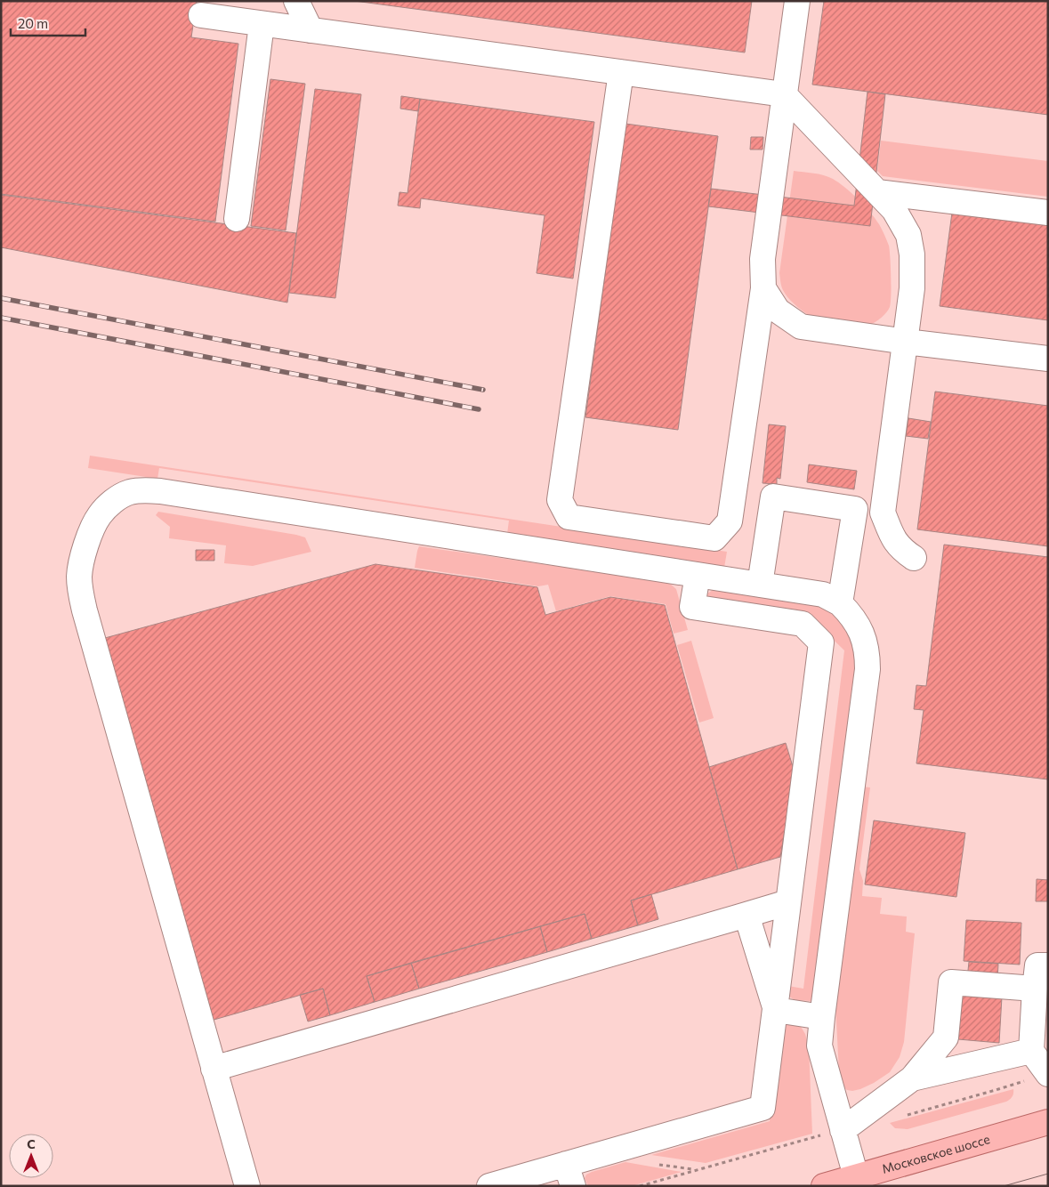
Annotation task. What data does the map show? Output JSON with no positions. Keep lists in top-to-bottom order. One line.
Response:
{"streets":{"main road":["Московское шоссе"]},"scale_bar":"20 m","north":"top"}
